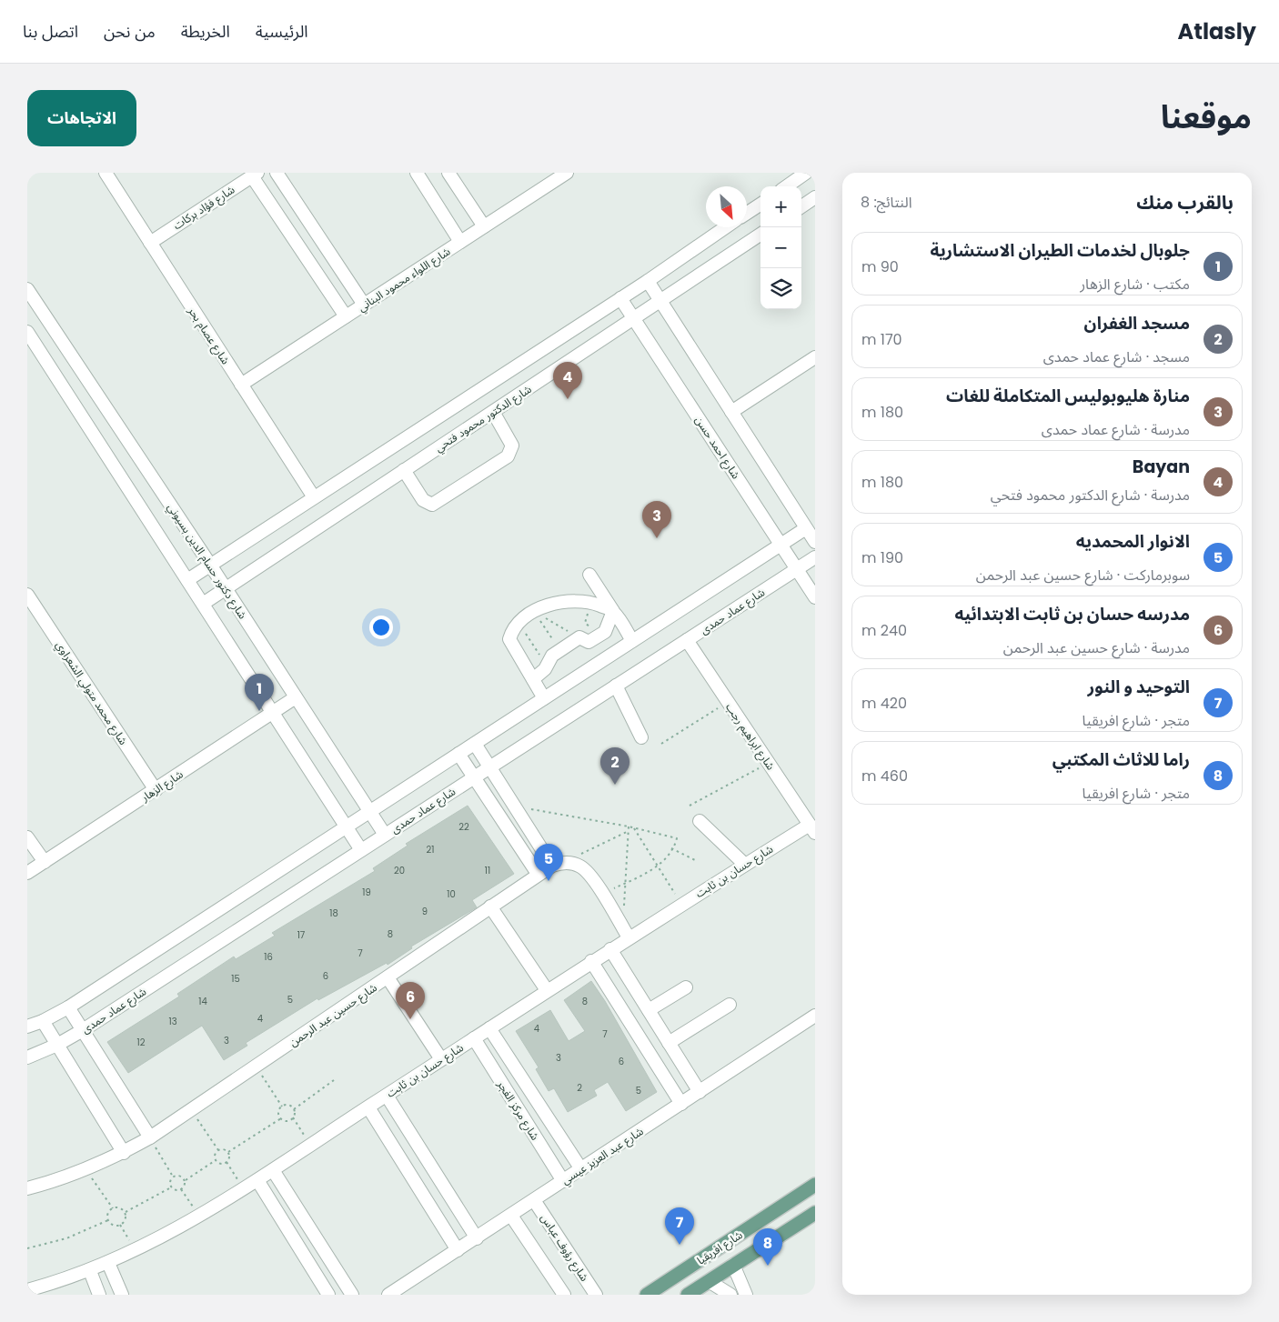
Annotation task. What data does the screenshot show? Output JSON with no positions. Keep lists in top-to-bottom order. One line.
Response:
{"streets":{"main road":["شارع افريقيا"],"street":["شارع فؤاد بركات","شارع اللواء محمود البناني","شارع عصام بحر","شارع الدكتور محمود فتحي","شارع احمد حسن","شارع دكتور حسام الدين بسيوني","شارع عماد حمدى","شارع محمد متولي الشعراوي","شارع ابراهيم رجب","شارع الزهار","شارع حسان بن ثابت","شارع حسين عبد الرحمن","شارع مركز الفجر","شارع عبد العزيز عيسي","شارع رؤوف عباس"]},"crossings":[["شارع فؤاد بركات","شارع عصام بحر"],["شارع اللواء محمود البناني","شارع عصام بحر"],["شارع الدكتور محمود فتحي","شارع احمد حسن"],["شارع الدكتور محمود فتحي","شارع دكتور حسام الدين بسيوني"],["شارع احمد حسن","شارع عماد حمدى"],["شارع دكتور حسام الدين بسيوني","شارع عماد حمدى"],["شارع دكتور حسام الدين بسيوني","شارع الزهار"],["شارع عماد حمدى","شارع ابراهيم رجب"],["شارع محمد متولي الشعراوي","شارع الزهار"],["شارع ابراهيم رجب","شارع حسان بن ثابت"],["شارع حسان بن ثابت","شارع مركز الفجر"],["شارع مركز الفجر","شارع عبد العزيز عيسي"],["شارع عبد العزيز عيسي","شارع رؤوف عباس"]],"house_numbers":["22","21","20","11","19","10","9","18","8","17","7","16","6","15","5","14","8","4","13","4","7","3","12","3","6","2","5"],"north":"bottom right","page":{"header":"Atlasly","nav":["الرئيسية","الخريطة","من نحن","اتصل بنا"],"title":"موقعنا","buttons":"الاتجاهات","heading":["بالقرب منك","النتائج: 8"],"map_buttons":["+","−"],"list":[{"mark":"1","name":"جلوبال لخدمات الطيران الاستشارية","note":"مكتب · شارع الزهار","value":"90 m"},{"mark":"2","name":"مسجد الغفران","note":"مسجد · شارع عماد حمدى","value":"170 m"},{"mark":"3","name":"منارة هليوبوليس المتكاملة للغات","note":"مدرسة · شارع عماد حمدى","value":"180 m"},{"mark":"4","name":"Bayan","note":"مدرسة · شارع الدكتور محمود فتحي","value":"180 m"},{"mark":"5","name":"الانوار المحمديه","note":"سوبرماركت · شارع حسين عبد الرحمن","value":"190 m"},{"mark":"6","name":"مدرسه حسان بن ثابت الابتدائيه","note":"مدرسة · شارع حسين عبد الرحمن","value":"240 m"},{"mark":"7","name":"التوحيد و النور","note":"متجر · شارع افريقيا","value":"420 m"},{"mark":"8","name":"راما للاثاث المكتبي","note":"متجر · شارع افريقيا","value":"460 m"}],"pins":["4","3","1","2","5","6","7","8"]}}
